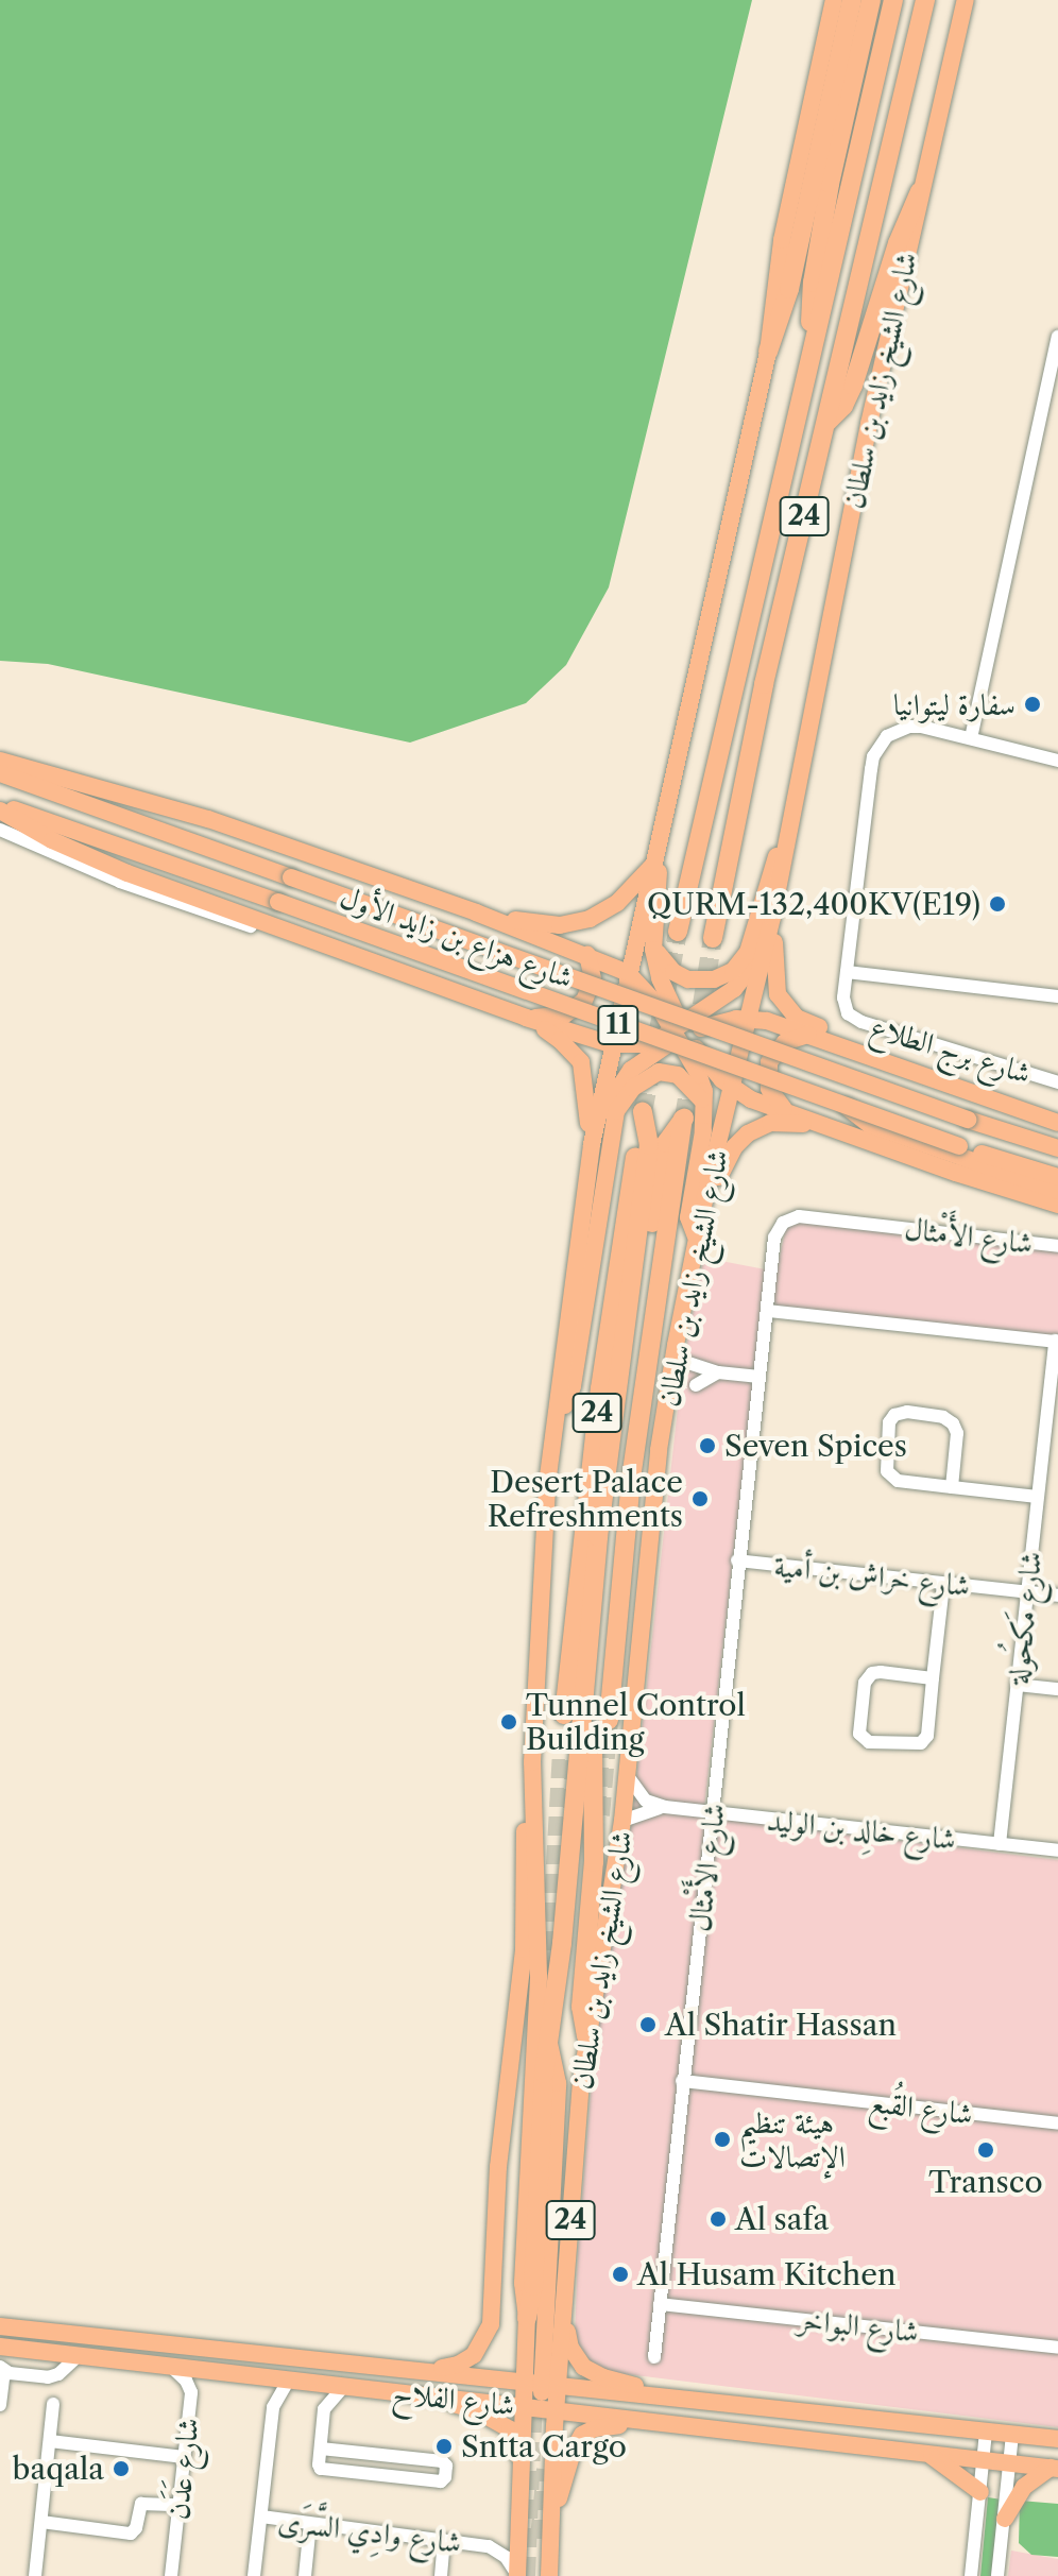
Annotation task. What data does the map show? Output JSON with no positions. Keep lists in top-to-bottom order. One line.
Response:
{"streets":{"highway":["شارع الشيخ زايد بن سلطان","24"],"main road":["شارع هزاع بن زايد الأول","11","شارع الفلاح"],"street":["شارع برج الطلاع","شارع الأَمْثال","شارع خراش بن أمية","شارع مَكحُولة","شارع خالِد بن الوليد","شارع القُبع","شارع البواخر","شارع عَدَن","شارع وادِي السَّرَى"]},"crossings":[["شارع الشيخ زايد بن سلطان","24"],["شارع الشيخ زايد بن سلطان","شارع خالِد بن الوليد"],["شارع الشيخ زايد بن سلطان","شارع الفلاح"],["شارع الشيخ زايد بن سلطان","شارع وادِي السَّرَى"],["شارع الأَمْثال","شارع خراش بن أمية"],["شارع الأَمْثال","شارع خالِد بن الوليد"],["شارع الأَمْثال","شارع القُبع"],["شارع الأَمْثال","شارع البواخر"],["شارع خراش بن أمية","شارع مَكحُولة"],["شارع مَكحُولة","شارع خالِد بن الوليد"],["شارع الفلاح","شارع عَدَن"]],"places":["سفارة ليتوانيا","QURM-132,400KV(E19)","Seven Spices","Desert Palace Refreshments","Tunnel Control Building","Al Shatir Hassan","هيئة تنظيم الإتصالات","Transco","Al safa","Al Husam Kitchen","Sntta Cargo","baqala"]}
